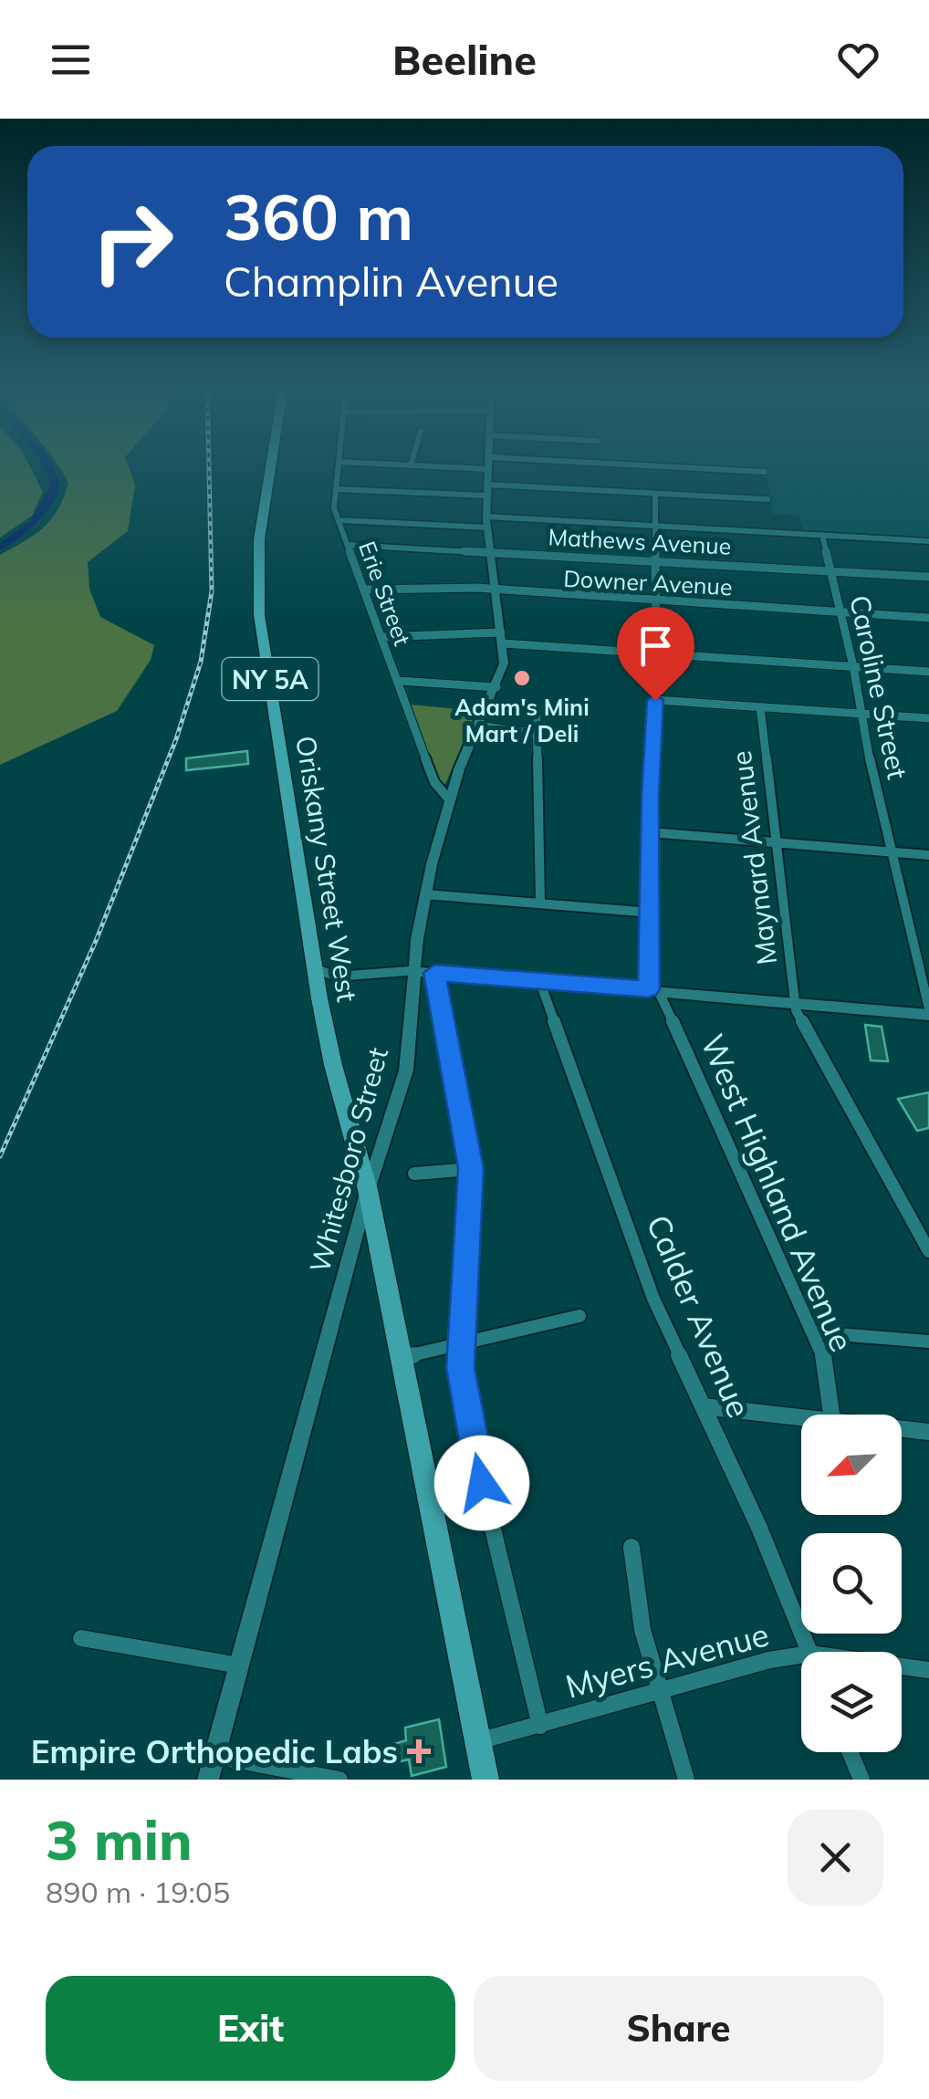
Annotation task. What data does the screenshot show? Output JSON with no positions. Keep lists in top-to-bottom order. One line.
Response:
{"streets":{"main road":["NY 5A","Oriskany Street West"],"street":["Mathews Avenue","Downer Avenue","Erie Street","Caroline Street","Maynard Avenue","Whitesboro Street","West Highland Avenue","Calder Avenue","Myers Avenue"]},"crossings":[["Mathews Avenue","Erie Street"],["Mathews Avenue","Caroline Street"],["Mathews Avenue","Whitesboro Street"],["Downer Avenue","Erie Street"],["Downer Avenue","Caroline Street"],["Downer Avenue","Whitesboro Street"],["Erie Street","Whitesboro Street"],["NY 5A","Oriskany Street West"],["NY 5A","Whitesboro Street"],["NY 5A","Myers Avenue"],["Oriskany Street West","Whitesboro Street"]],"places":{"other":["Adam's Mini Mart / Deli"],"health":["Empire Orthopedic Labs"]},"north":"bottom left","page":{"header":"Beeline","turn":["360 m","Champlin Avenue"],"heading":["3 min","890 m · 19:05"],"buttons":["Exit","Share"]}}
